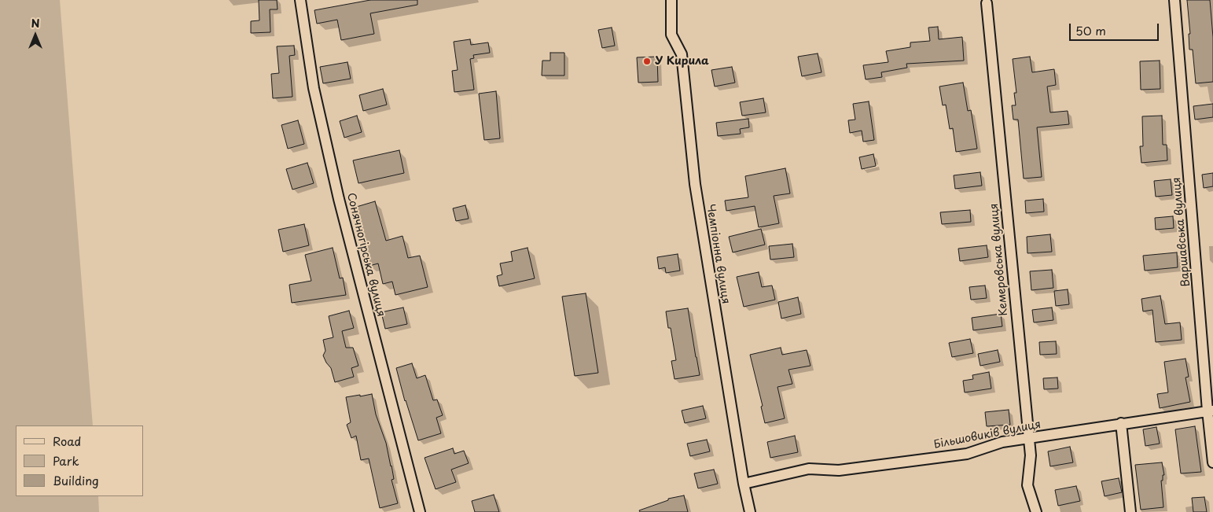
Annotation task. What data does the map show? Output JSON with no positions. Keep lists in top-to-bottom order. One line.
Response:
{"streets":{"street":["Варшавська вулиця","Чемпіонна вулиця","Сонячногірська вулиця","Кемеровська вулиця","Більшовиків вулиця"]},"crossings":[["Варшавська вулиця","Більшовиків вулиця"],["Чемпіонна вулиця","Більшовиків вулиця"],["Кемеровська вулиця","Більшовиків вулиця"]],"places":["У Кирила"],"legend":["Road","Park","Building"],"scale_bar":"50 m","north":"top"}
